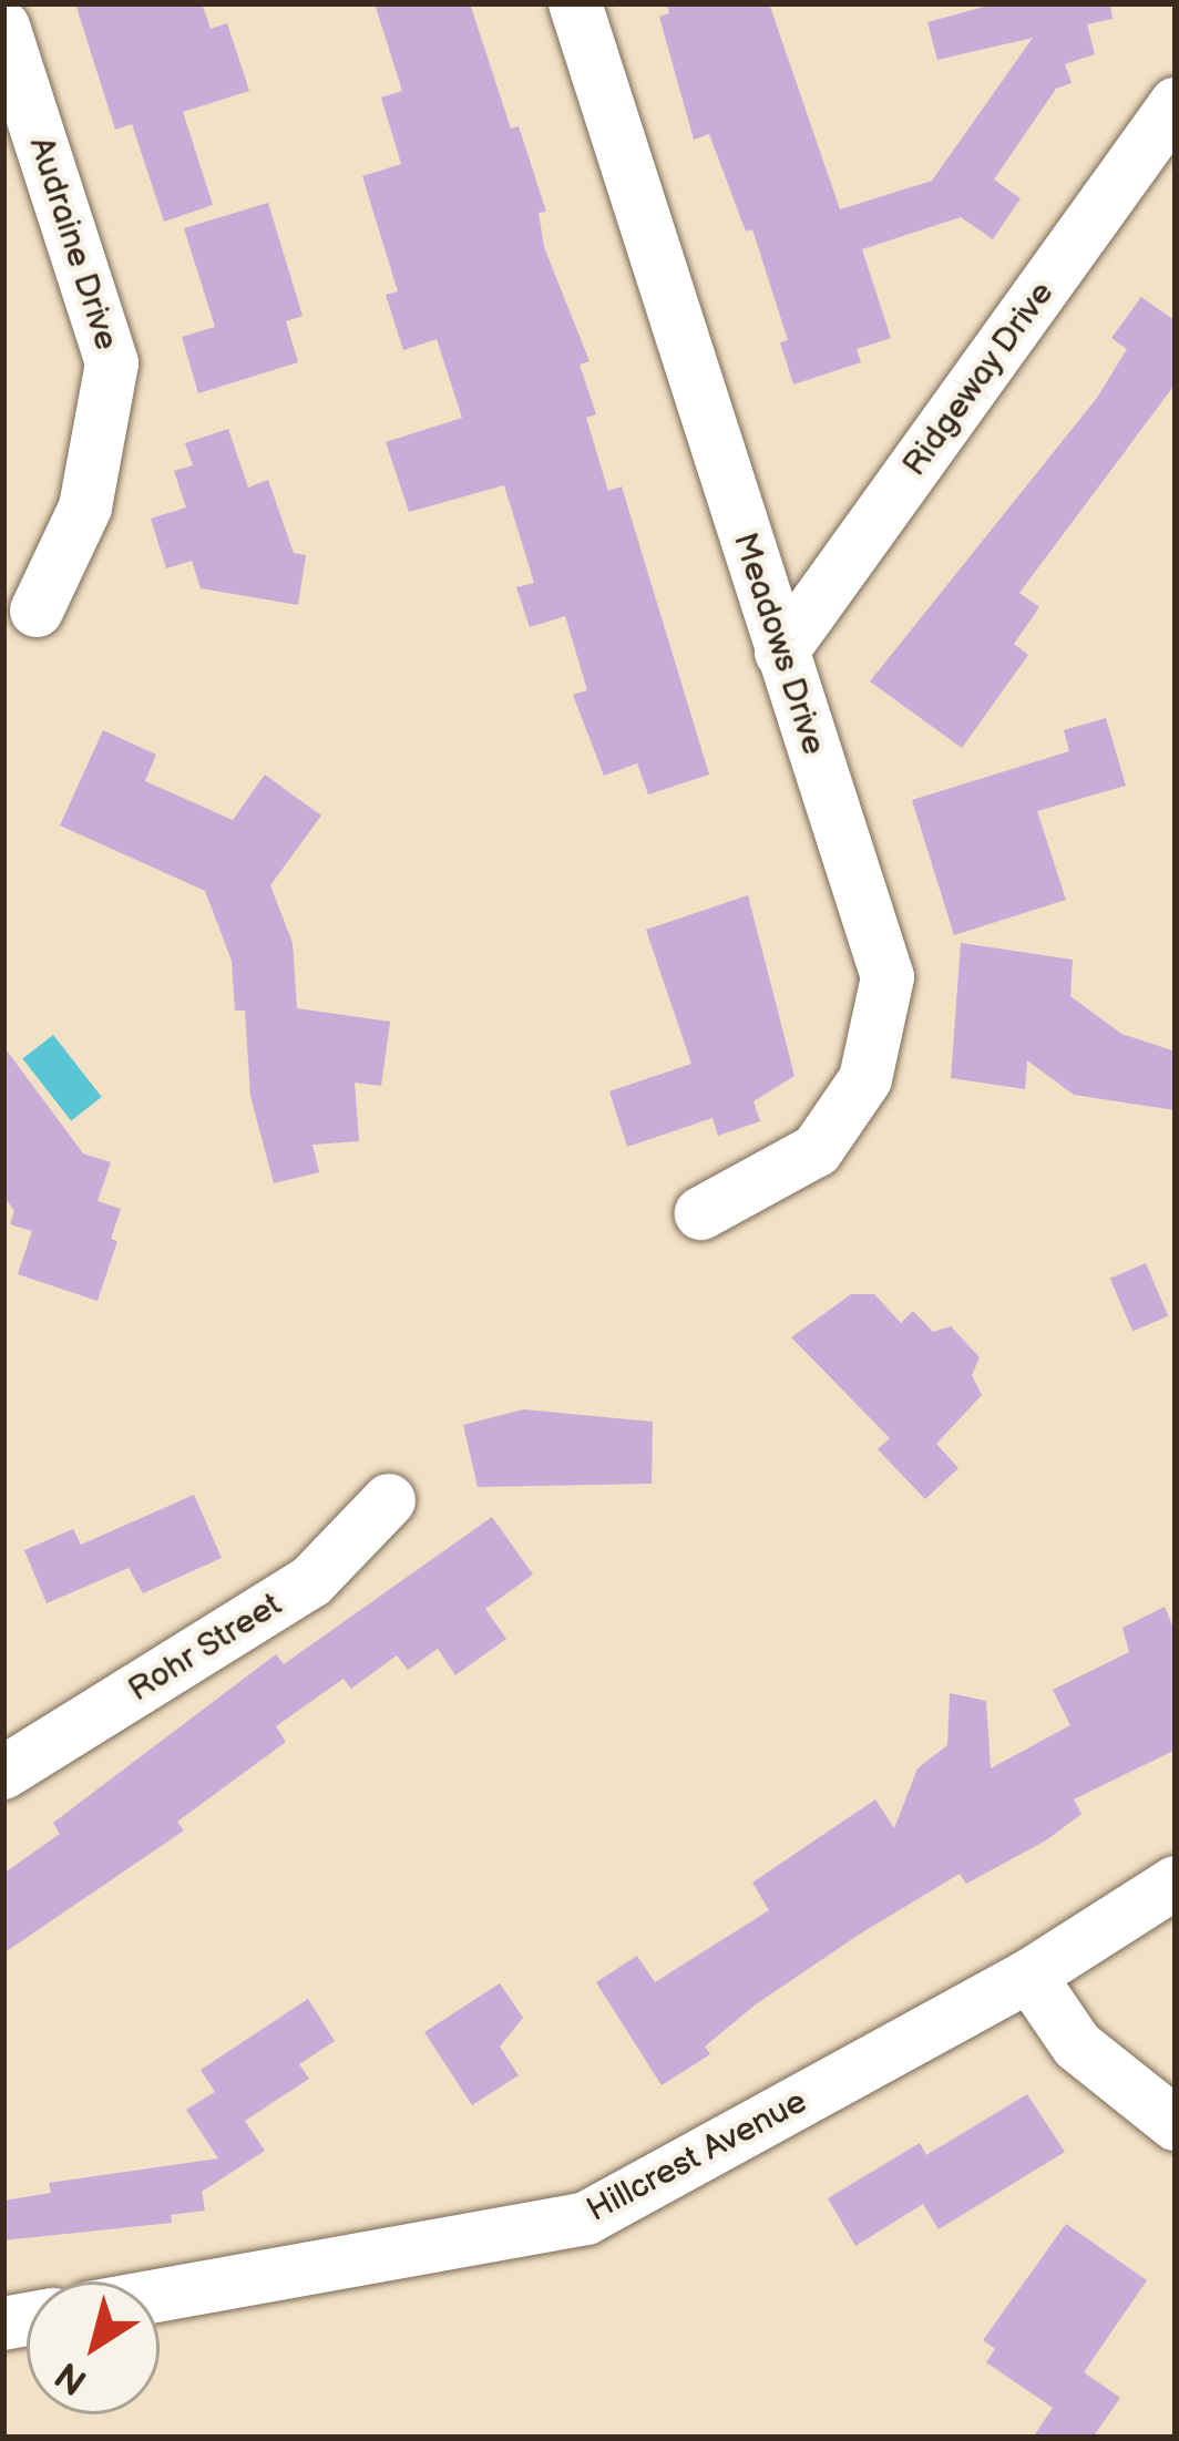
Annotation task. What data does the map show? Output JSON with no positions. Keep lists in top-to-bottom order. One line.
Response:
{"streets":{"street":["Audraine Drive","Ridgeway Drive","Meadows Drive","Rohr Street","Hillcrest Avenue"]},"crossings":[["Ridgeway Drive","Meadows Drive"]],"north":"bottom left"}
